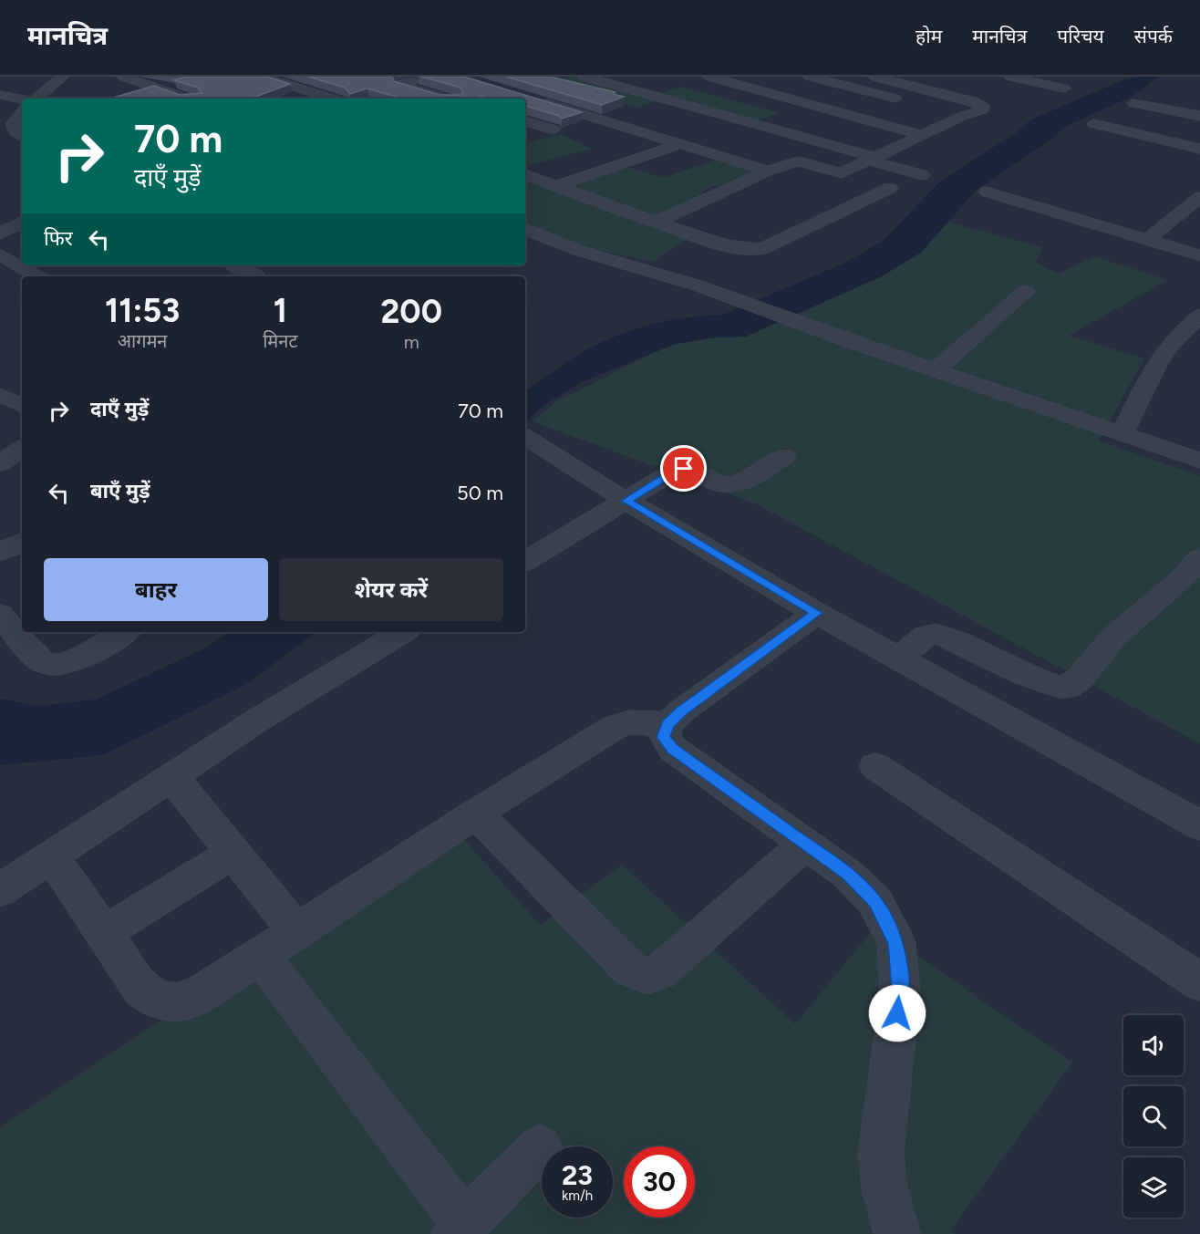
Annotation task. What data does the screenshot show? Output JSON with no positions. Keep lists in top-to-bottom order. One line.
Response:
{"page":{"header":"मानचित्र","nav":["होम","मानचित्र","परिचय","संपर्क"],"turn":["70 m","दाएँ मुड़ें"],"then":"फिर","eta":["11:53","आगमन","1","मिनट","200","m"],"list":[{"name":"दाएँ मुड़ें","value":"70 m"},{"name":"बाएँ मुड़ें","value":"50 m"}],"buttons":["बाहर","शेयर करें"],"speed":"23 km/h","limit":"30"}}
